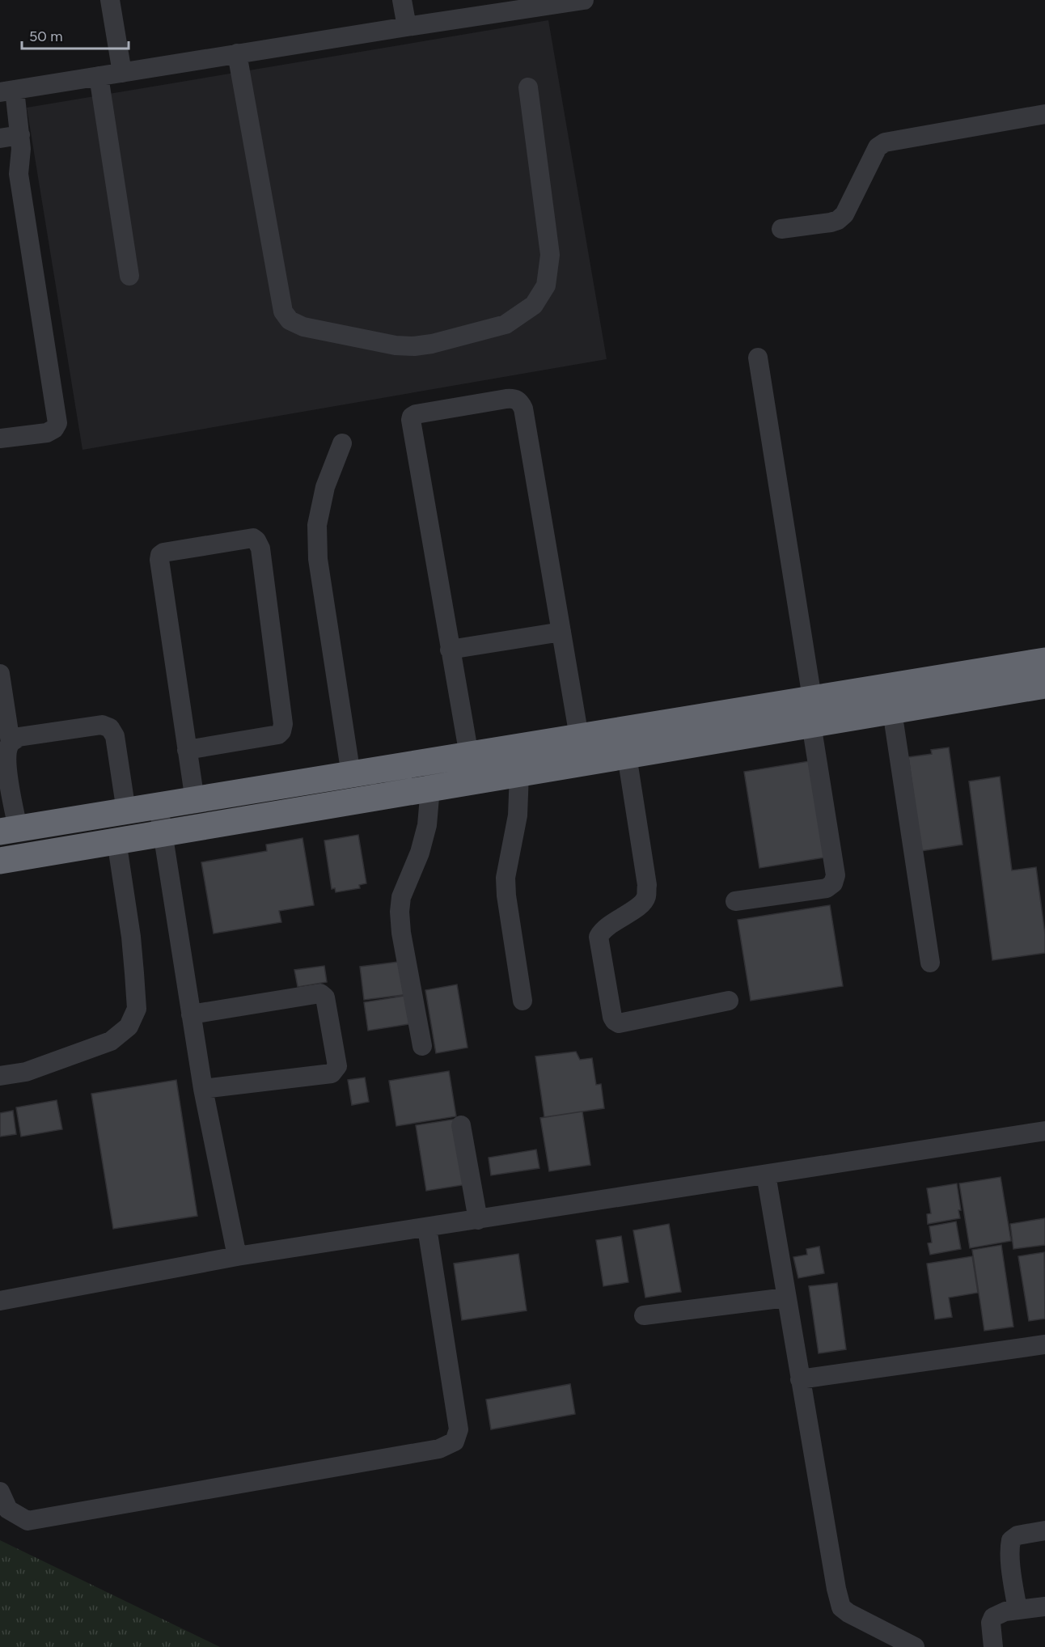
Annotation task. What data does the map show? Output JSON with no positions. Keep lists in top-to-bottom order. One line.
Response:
{"scale_bar":"50 m"}
